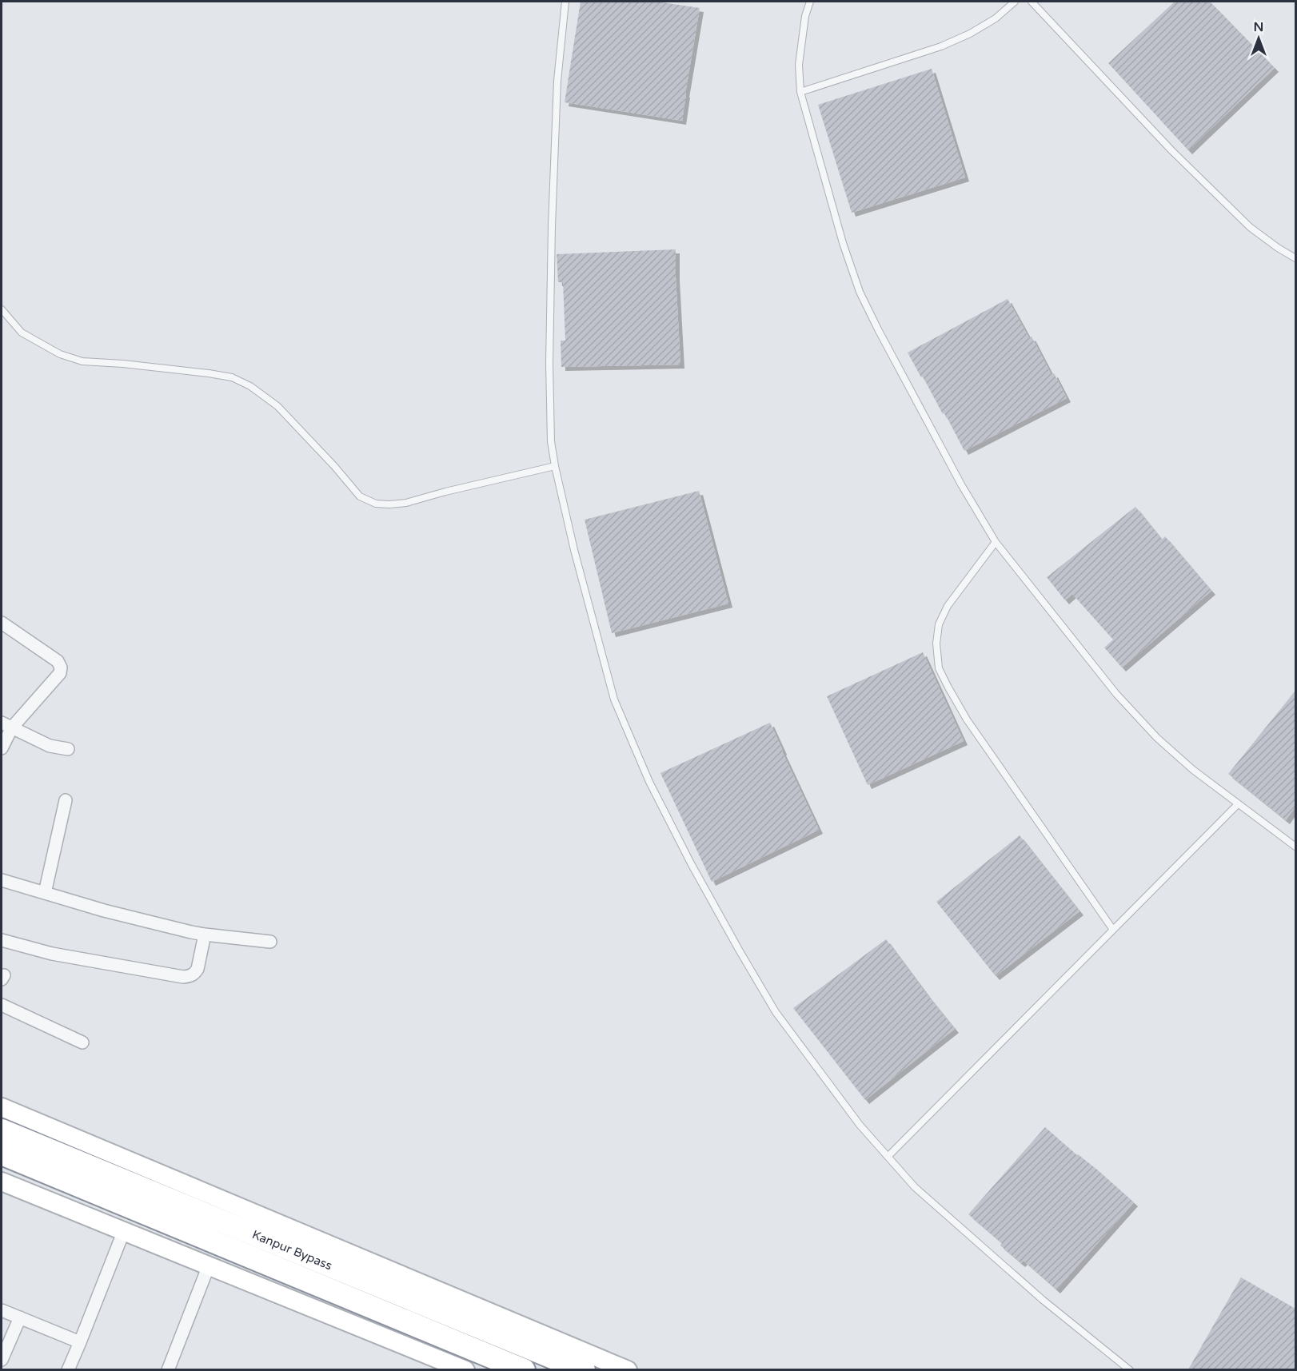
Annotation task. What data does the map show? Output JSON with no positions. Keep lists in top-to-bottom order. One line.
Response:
{"streets":{"highway":["Kanpur Bypass"]},"north":"top"}
